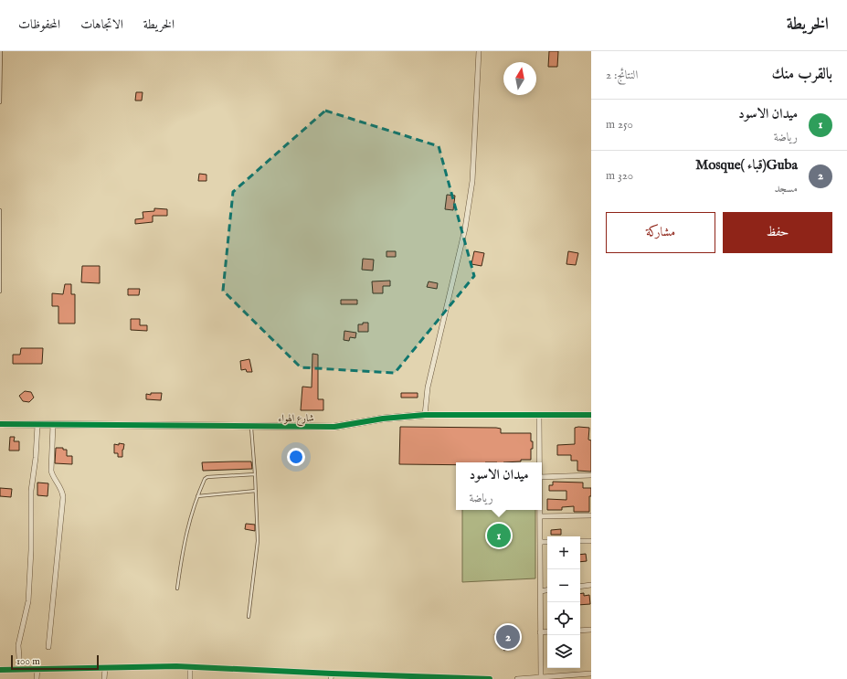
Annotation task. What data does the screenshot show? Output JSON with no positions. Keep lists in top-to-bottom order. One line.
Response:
{"streets":{"street":["شارع الهواء"]},"scale_bar":"100 m","north":"top","page":{"header":"الخريطة","nav":["الخريطة","الاتجاهات","المحفوظات"],"heading":["بالقرب منك","النتائج: 2"],"list":[{"mark":"1","name":"ميدان الاسود","note":"رياضة","value":"250 m"},{"mark":"2","name":"Guba(قباء )Mosque","note":"مسجد","value":"320 m"}],"buttons":["حفظ","مشاركة"],"popup":["ميدان الاسود","رياضة"],"pins":["1","2"],"map_buttons":["+","−"],"scale":"100 m"}}
